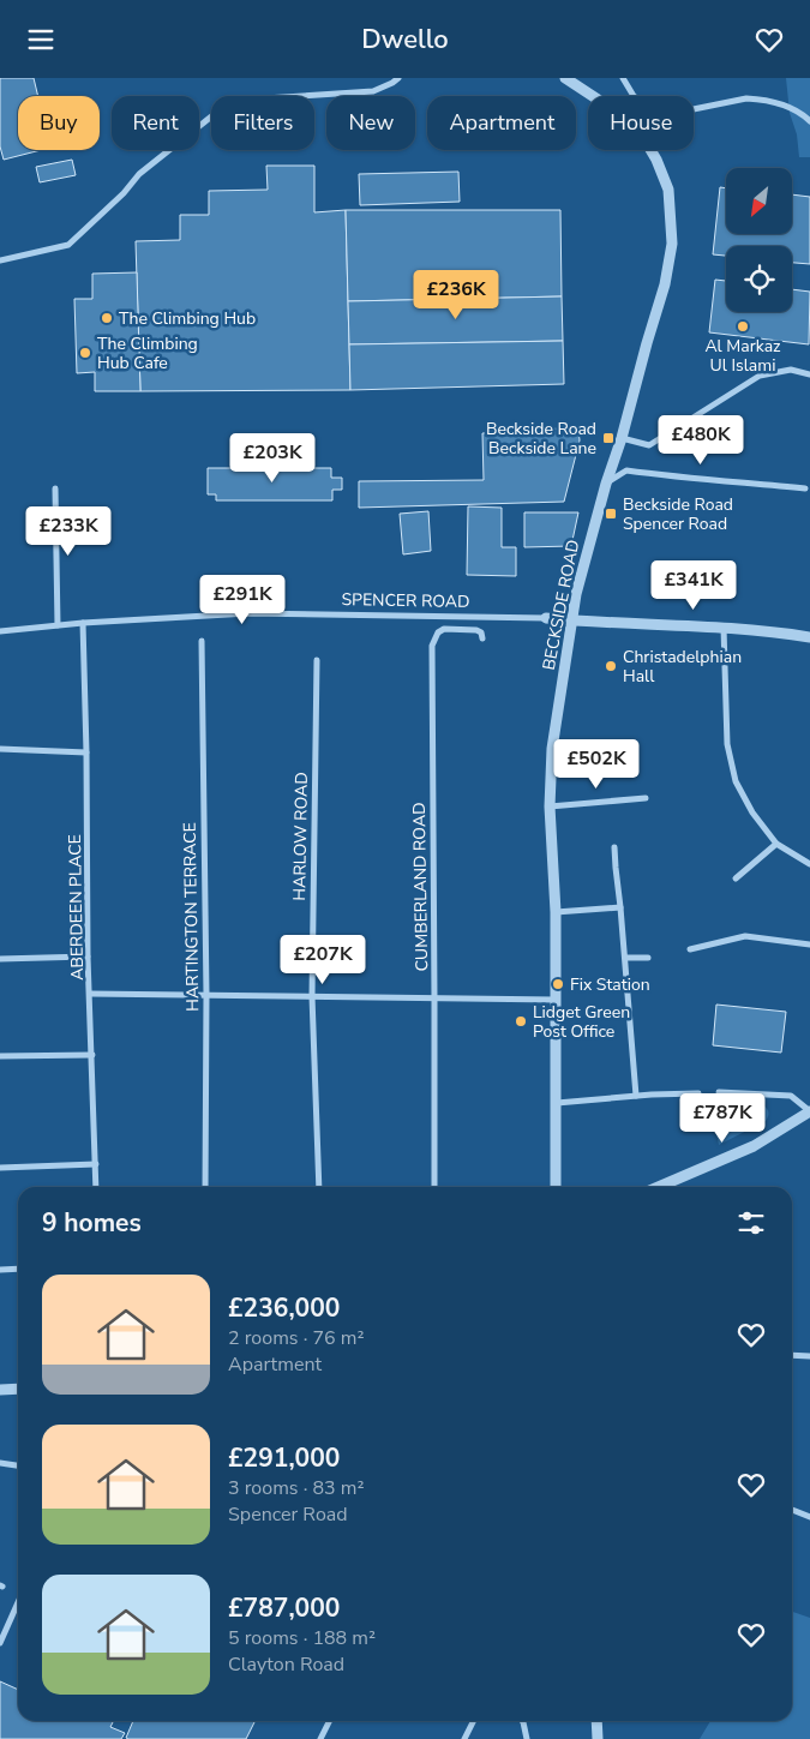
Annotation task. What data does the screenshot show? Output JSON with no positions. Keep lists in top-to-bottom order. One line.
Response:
{"streets":{"street":["SPENCER ROAD","BECKSIDE ROAD","HARLOW ROAD","CUMBERLAND ROAD","ABERDEEN PLACE","HARTINGTON TERRACE"]},"crossings":[["SPENCER ROAD","BECKSIDE ROAD"],["SPENCER ROAD","ABERDEEN PLACE"]],"places":{"other":["The Climbing Hub","Al Markaz Ul Islami","The Climbing Hub Cafe","Christadelphian Hall","Fix Station","Lidget Green Post Office"],"transit":["Beckside Road Beckside Lane","Beckside Road Spencer Road"]},"north":"bottom left","page":{"header":"Dwello","chip":["Buy","Rent","Filters","New","Apartment","House"],"price":["£236K","£480K","£203K","£233K","£341K","£291K","£502K","£207K","£787K"],"heading":"9 homes","list":[{"name":"£236,000","note":"2 rooms · 76 m² · Apartment"},{"name":"£291,000","note":"3 rooms · 83 m² · Spencer Road"},{"name":"£787,000","note":"5 rooms · 188 m² · Clayton Road"}]}}
